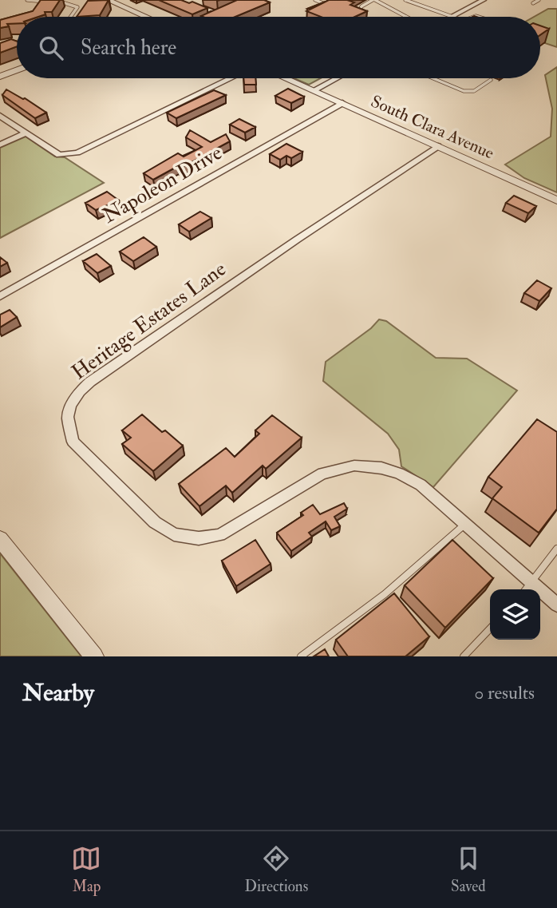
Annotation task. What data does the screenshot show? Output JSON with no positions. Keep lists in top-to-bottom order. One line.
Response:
{"streets":{"street":["South Clara Avenue","Napoleon Drive","Heritage Estates Lane"]},"crossings":[["South Clara Avenue","Napoleon Drive"],["South Clara Avenue","Heritage Estates Lane"]],"page":{"search":"Search here","heading":["Nearby","0 results"],"nav":["Map","Directions","Saved"]}}
